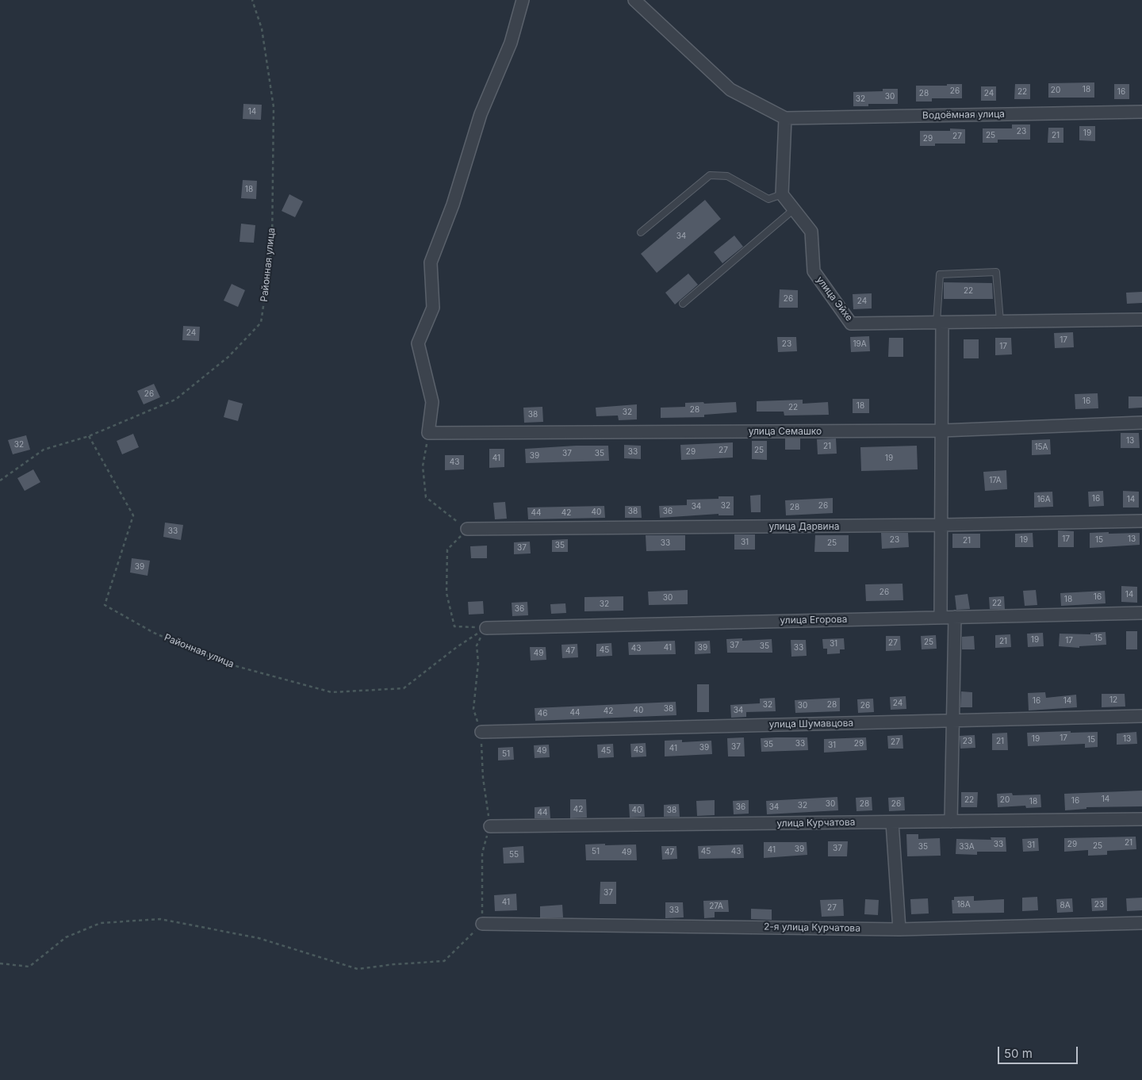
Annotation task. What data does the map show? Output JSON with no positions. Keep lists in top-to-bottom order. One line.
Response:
{"streets":{"street":["Водоёмная улица","улица Эйхе","улица Семашко","улица Дарвина","улица Егорова","улица Шумавцова","улица Курчатова","2-я улица Курчатова"],"path":["Районная улица"]},"crossings":[["Районная улица","улица Егорова"]],"house_numbers":["18","20","26","22","16","28","24","30","32","14","23","19","25","21","27","29","18","34","22","26","24","24","17","23","19А","17","26","16","18","22","28","32","38","13","32","21","15А","27","25","33","29","37","35","39","41","19","43","17А","16","16А","14","32","26","34","28","38","36","40","44","42","33","17","13","23","19","15","21","31","33","25","35","37","39","26","14","16","30","18","22","32","36","15","19","17","21","25","27","31","37","35","41","39","33","43","45","47","49","12","16","14","24","32","28","30","26","38","40","34","42","44","46","17","19","13","15","23","21","27","33","29","35","31","37","39","41","43","49","45","51","14","22","20","16","18","30","28","26","32","36","34","42","40","38","44","21","33","29","31","25","35","33А","37","39","41","51","45","43","49","47","55","37","41","18А","23","8А","27А","27","33"],"scale_bar":"50 m"}
